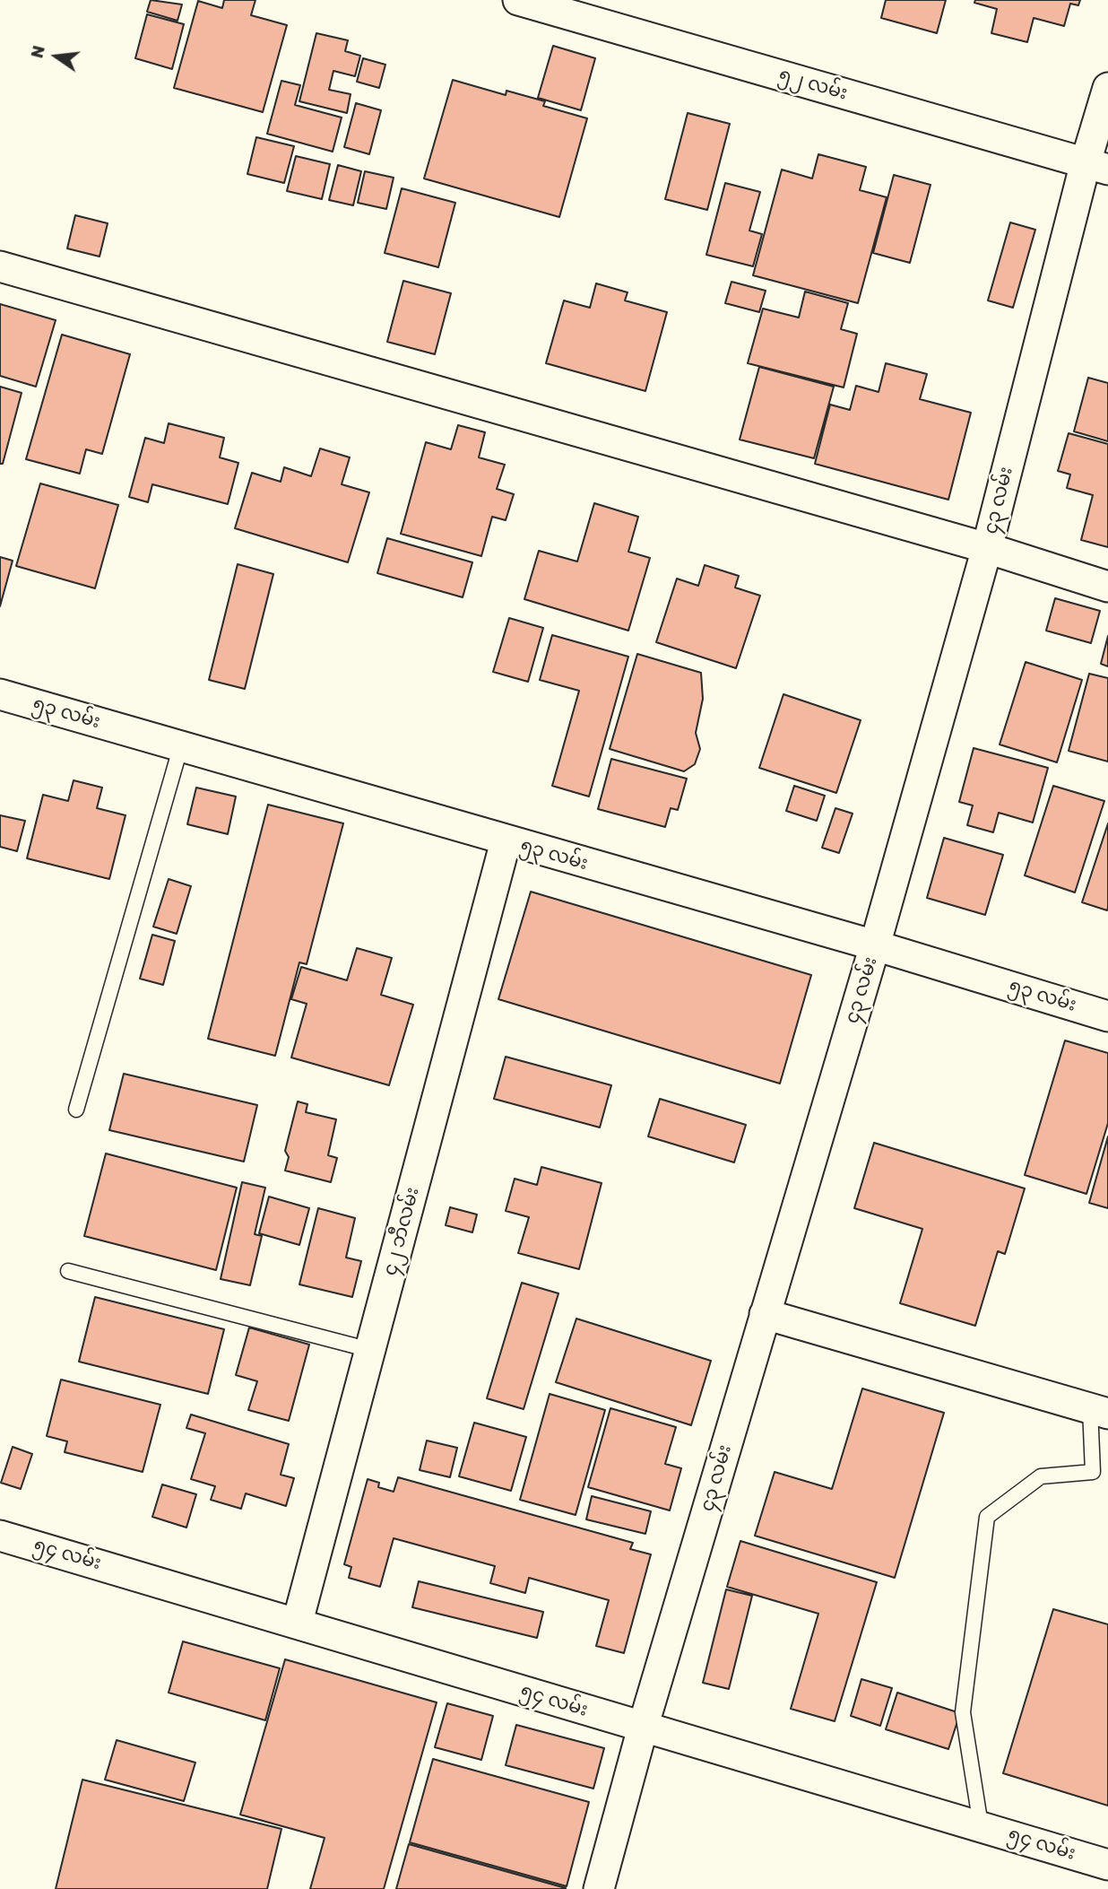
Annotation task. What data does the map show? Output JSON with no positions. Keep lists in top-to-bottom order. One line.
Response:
{"streets":{"street":["၅၂ လမ်း","၄၃ လမ်း","၅၃ လမ်း","၄၂ ဘီလမ်း","၅၄ လမ်း"]},"crossings":[["၅၂ လမ်း","၄၃ လမ်း"],["၄၃ လမ်း","၅၃ လမ်း"],["၄၃ လမ်း","၅၄ လမ်း"],["၅၃ လမ်း","၄၂ ဘီလမ်း"],["၄၂ ဘီလမ်း","၅၄ လမ်း"]],"north":"left"}
